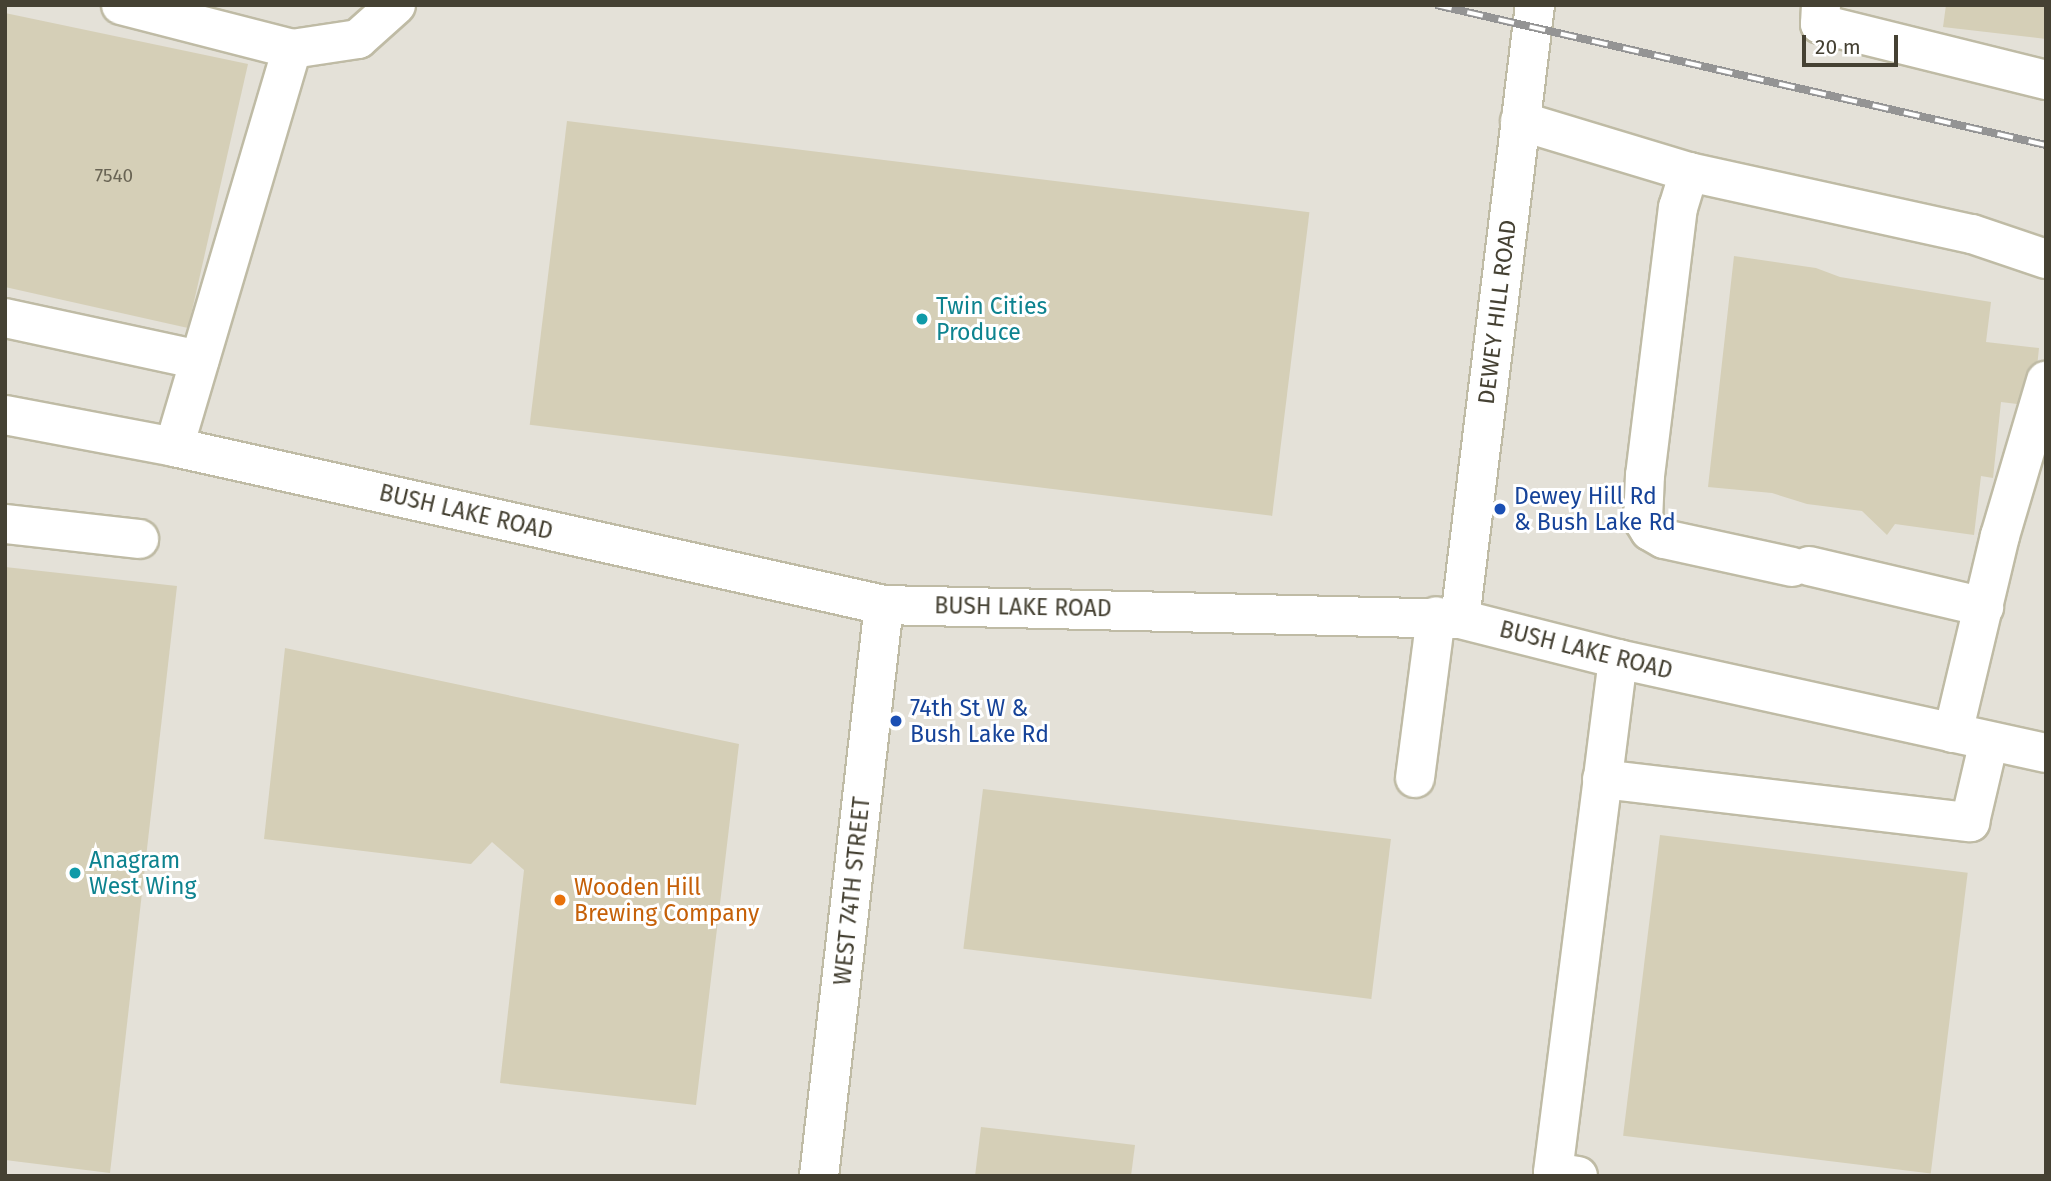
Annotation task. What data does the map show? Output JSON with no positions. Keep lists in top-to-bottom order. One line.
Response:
{"streets":{"street":["DEWEY HILL ROAD","BUSH LAKE ROAD","WEST 74TH STREET"]},"crossings":[["DEWEY HILL ROAD","BUSH LAKE ROAD"],["BUSH LAKE ROAD","WEST 74TH STREET"]],"places":["Twin Cities Produce","Dewey Hill Rd & Bush Lake Rd","74th St W & Bush Lake Rd","Anagram West Wing","Wooden Hill Brewing Company"],"house_numbers":["7540"],"scale_bar":"20 m"}
